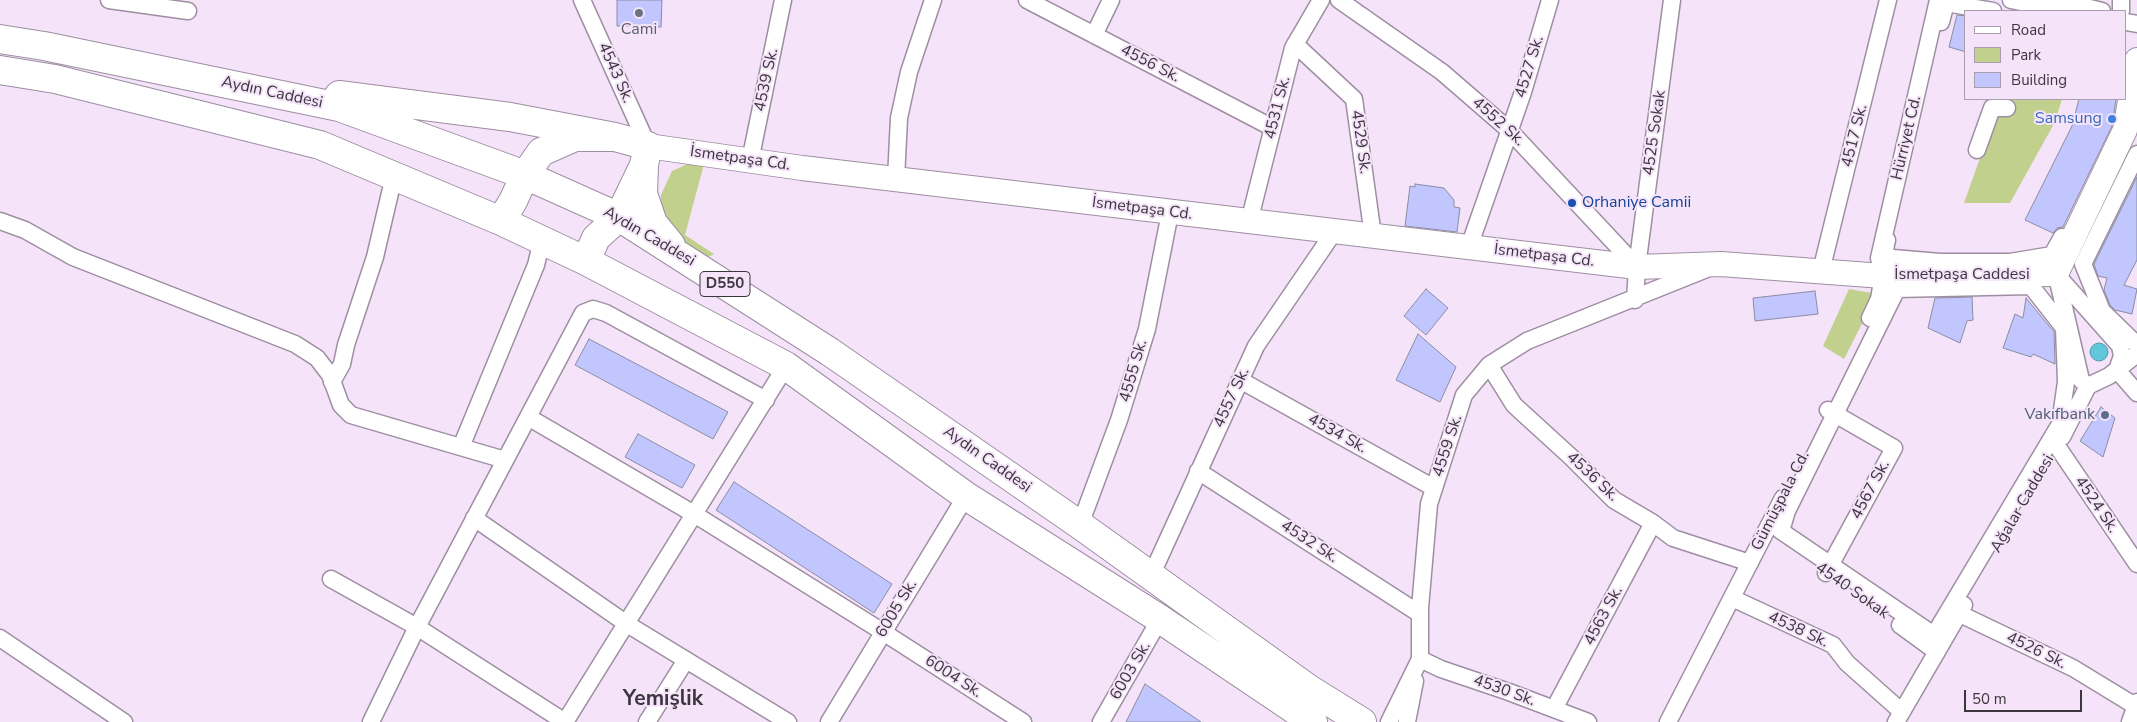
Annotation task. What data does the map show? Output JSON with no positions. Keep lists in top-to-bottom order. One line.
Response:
{"streets":{"highway":["Aydın Caddesi","D550"],"main road":["İsmetpaşa Cd.","İsmetpaşa Caddesi"],"street":["4556 Sk.","4527 Sk.","4543 Sk.","4539 Sk.","4531 Sk.","4552 Sk.","4525 Sokak","4517 Sk.","Hürriyet Cd.","4529 Sk.","4555 Sk.","4557 Sk.","4534 Sk.","4559 Sk.","4536 Sk.","4567 Sk.","Gümüşpala Cd.","Ağalar Caddesi","4524 Sk.","4532 Sk.","4540 Sokak","6005 Sk.","4563 Sk.","4538 Sk.","4526 Sk.","6003 Sk.","6004 Sk.","4530 Sk."]},"crossings":[["4556 Sk.","4531 Sk."],["4527 Sk.","4552 Sk."],["4527 Sk.","İsmetpaşa Cd."],["4543 Sk.","İsmetpaşa Cd."],["4539 Sk.","İsmetpaşa Cd."],["Aydın Caddesi","4555 Sk."],["Aydın Caddesi","4557 Sk."],["4531 Sk.","4529 Sk."],["4531 Sk.","İsmetpaşa Cd."],["4552 Sk.","4525 Sokak"],["4552 Sk.","İsmetpaşa Cd."],["4552 Sk.","İsmetpaşa Caddesi"],["4525 Sokak","İsmetpaşa Cd."],["4525 Sokak","İsmetpaşa Caddesi"],["4517 Sk.","İsmetpaşa Caddesi"],["Hürriyet Cd.","İsmetpaşa Caddesi"],["Hürriyet Cd.","Gümüşpala Cd."],["4529 Sk.","İsmetpaşa Cd."],["İsmetpaşa Cd.","İsmetpaşa Caddesi"],["İsmetpaşa Cd.","4555 Sk."],["İsmetpaşa Cd.","4557 Sk."],["İsmetpaşa Caddesi","4559 Sk."],["İsmetpaşa Caddesi","Gümüşpala Cd."],["D550","6005 Sk."],["D550","6003 Sk."],["4557 Sk.","4534 Sk."],["4557 Sk.","4532 Sk."],["4534 Sk.","4559 Sk."],["4559 Sk.","4536 Sk."],["4559 Sk.","4532 Sk."],["4559 Sk.","4530 Sk."],["4536 Sk.","Gümüşpala Cd."],["4536 Sk.","4563 Sk."],["4567 Sk.","Gümüşpala Cd."],["4567 Sk.","4540 Sokak"],["Gümüşpala Cd.","4540 Sokak"],["Gümüşpala Cd.","4538 Sk."],["Ağalar Caddesi","4524 Sk."],["Ağalar Caddesi","4540 Sokak"],["Ağalar Caddesi","4538 Sk."],["Ağalar Caddesi","4526 Sk."],["6005 Sk.","6004 Sk."],["4563 Sk.","4530 Sk."]],"districts":["Yemişlik"],"places":["Cami","Samsung","Orhaniye Camii","Vakıfbank"],"legend":["Road","Park","Building"],"scale_bar":"50 m"}
